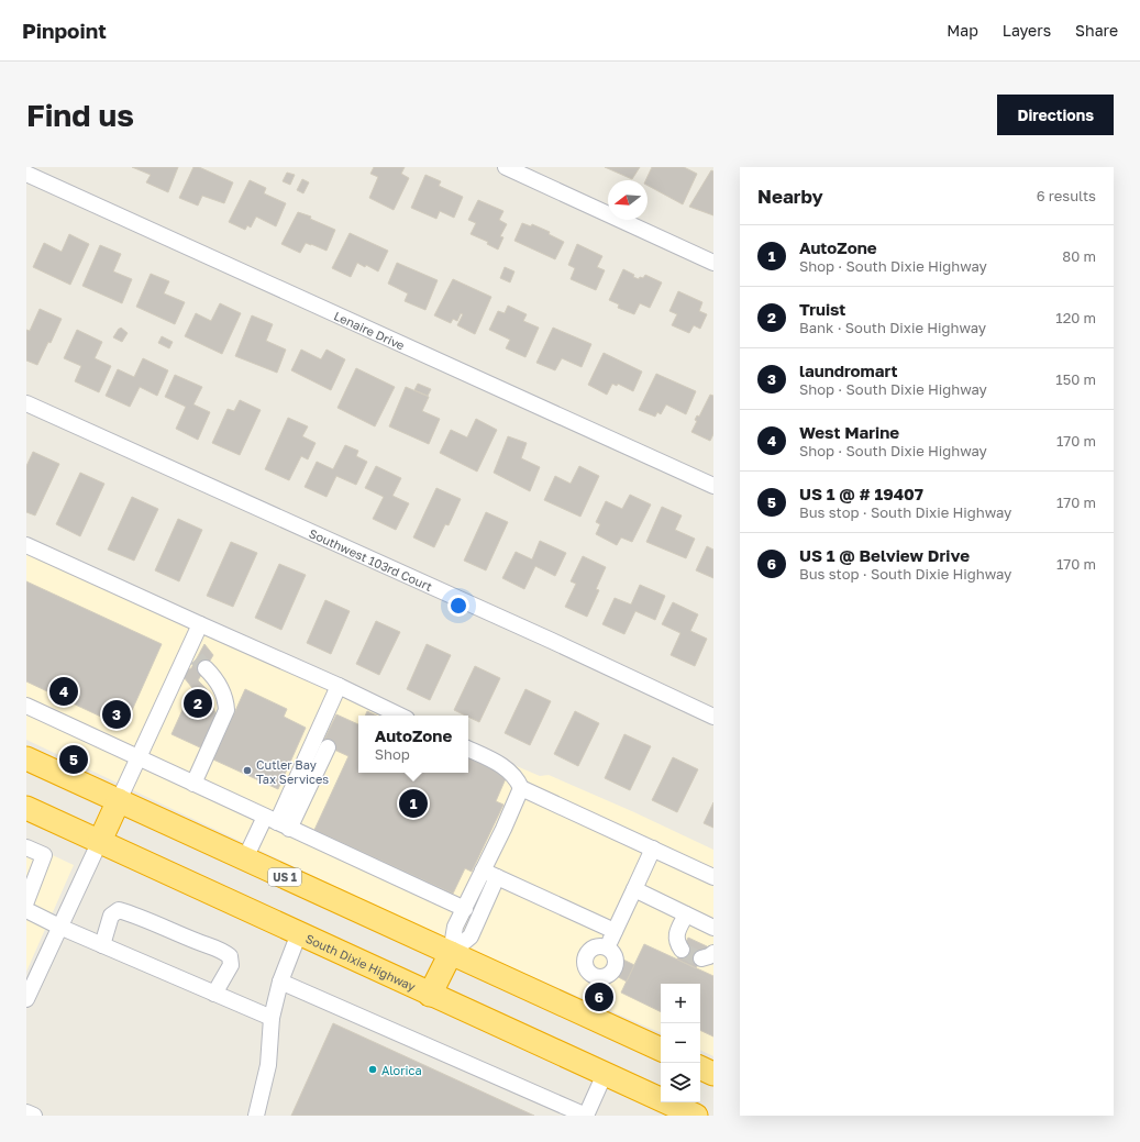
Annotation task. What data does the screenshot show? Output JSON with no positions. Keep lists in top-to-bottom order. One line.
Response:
{"streets":{"highway":["US 1","South Dixie Highway"],"street":["Lenaire Drive","Southwest 103rd Court"]},"places":["Cutler Bay Tax Services","Alorica"],"north":"left","page":{"header":"Pinpoint","nav":["Map","Layers","Share"],"buttons":"Directions","title":"Find us","heading":["Nearby","6 results"],"list":[{"mark":"1","name":"AutoZone","note":"Shop · South Dixie Highway","value":"80 m"},{"mark":"2","name":"Truist","note":"Bank · South Dixie Highway","value":"120 m"},{"mark":"3","name":"laundromart","note":"Shop · South Dixie Highway","value":"150 m"},{"mark":"4","name":"West Marine","note":"Shop · South Dixie Highway","value":"170 m"},{"mark":"5","name":"US 1 @ # 19407","note":"Bus stop · South Dixie Highway","value":"170 m"},{"mark":"6","name":"US 1 @ Belview Drive","note":"Bus stop · South Dixie Highway","value":"170 m"}],"pins":["4","2","3","5","1","6"],"popup":["AutoZone","Shop"],"map_buttons":["+","−"]}}
